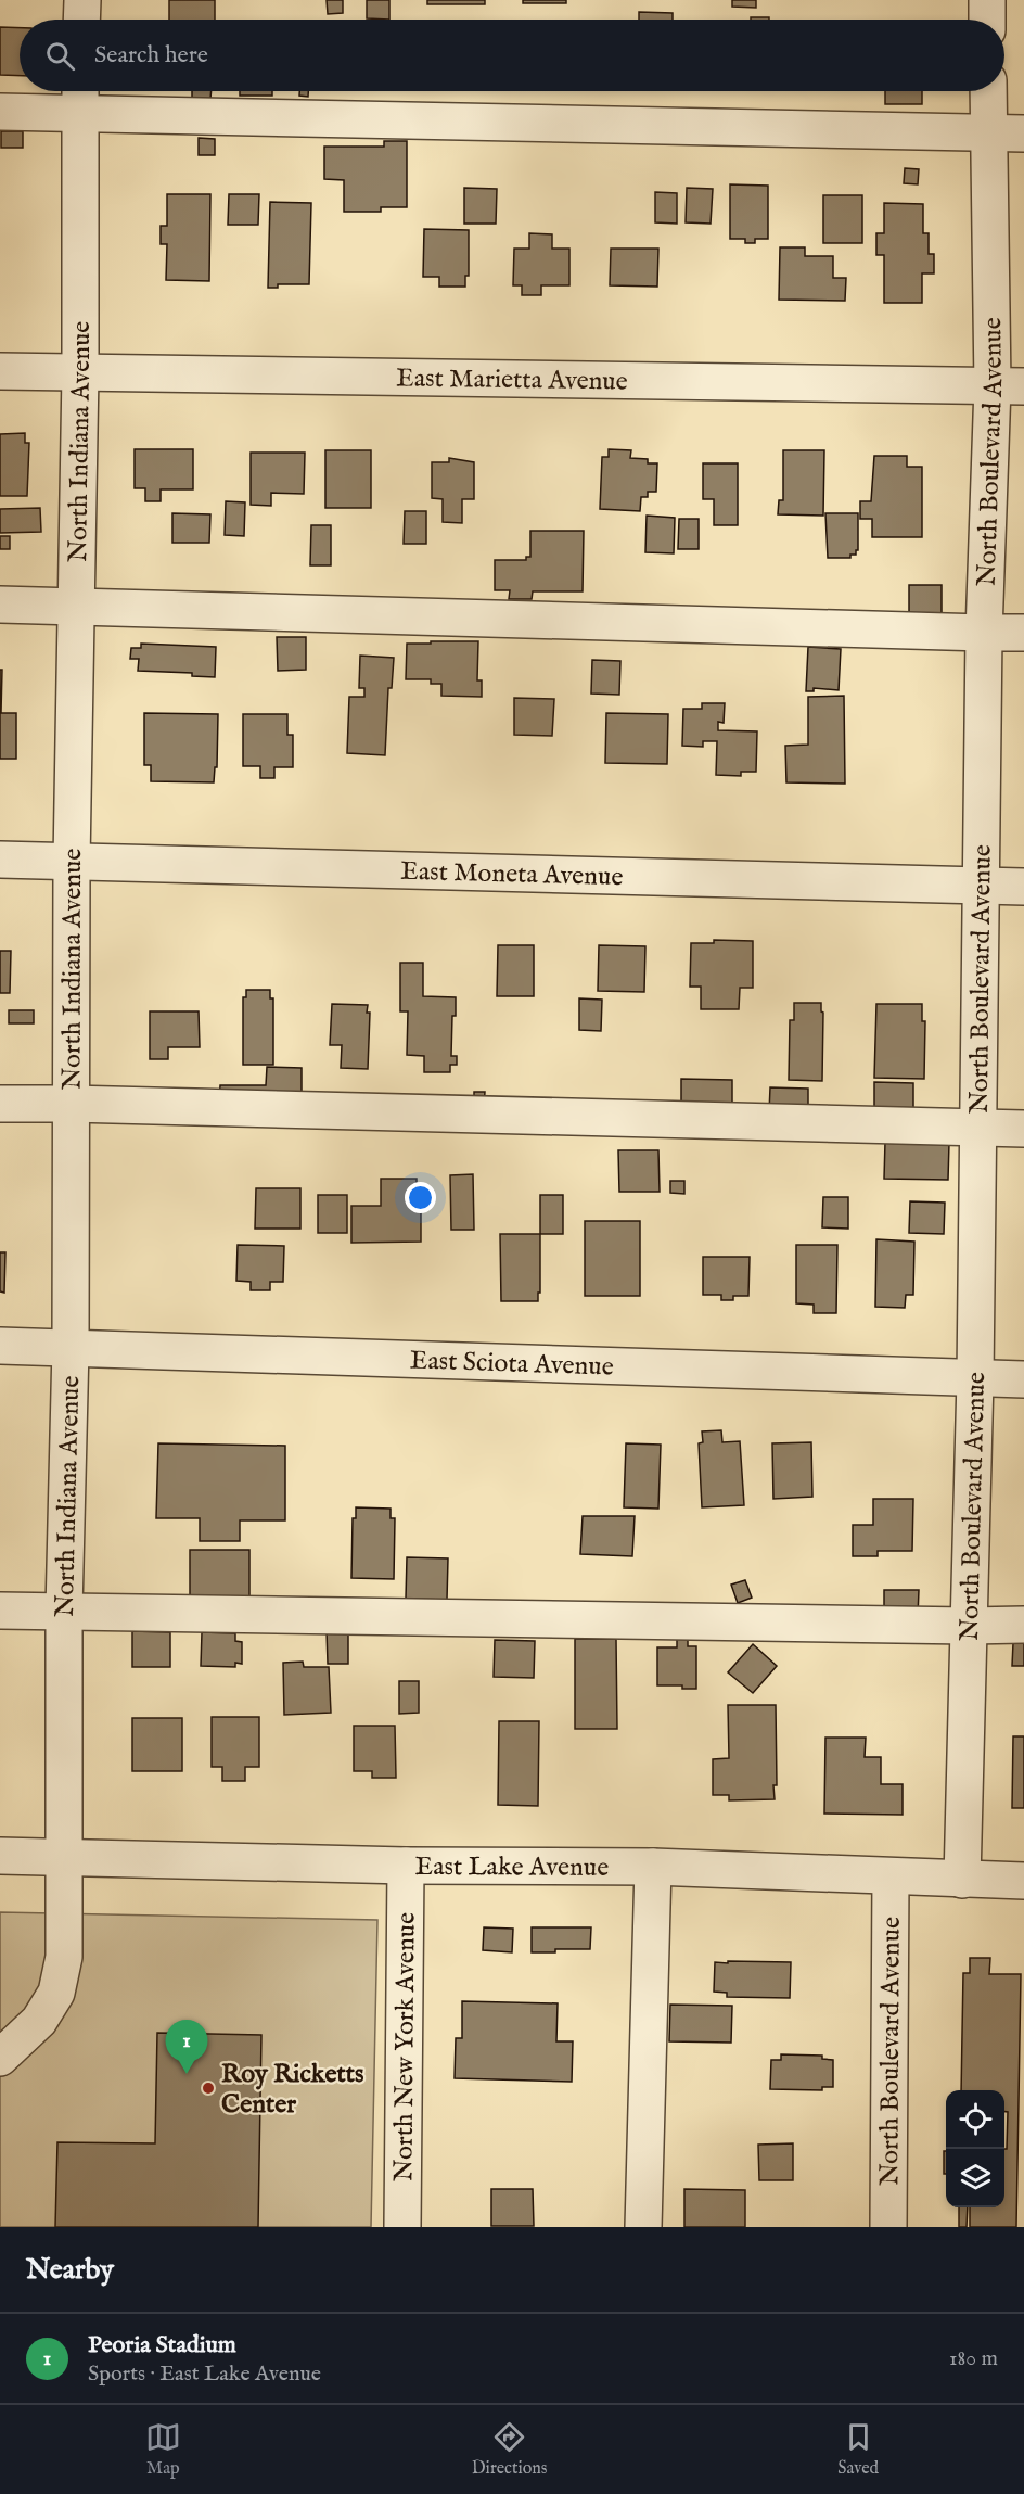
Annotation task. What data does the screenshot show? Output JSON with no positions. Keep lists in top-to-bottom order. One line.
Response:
{"streets":{"street":["East Marietta Avenue","North Indiana Avenue","North Boulevard Avenue","East Moneta Avenue","East Sciota Avenue","East Lake Avenue","North New York Avenue"]},"crossings":[["East Marietta Avenue","North Indiana Avenue"],["East Marietta Avenue","North Boulevard Avenue"],["North Indiana Avenue","East Moneta Avenue"],["North Indiana Avenue","East Sciota Avenue"],["North Indiana Avenue","East Lake Avenue"],["North Boulevard Avenue","East Moneta Avenue"],["North Boulevard Avenue","East Sciota Avenue"],["North Boulevard Avenue","East Lake Avenue"],["East Lake Avenue","North New York Avenue"]],"places":["Roy Ricketts Center"],"page":{"search":"Search here","pins":"1","heading":"Nearby","list":[{"mark":"1","name":"Peoria Stadium","note":"Sports · East Lake Avenue","value":"180 m"}],"nav":["Map","Directions","Saved"]}}
